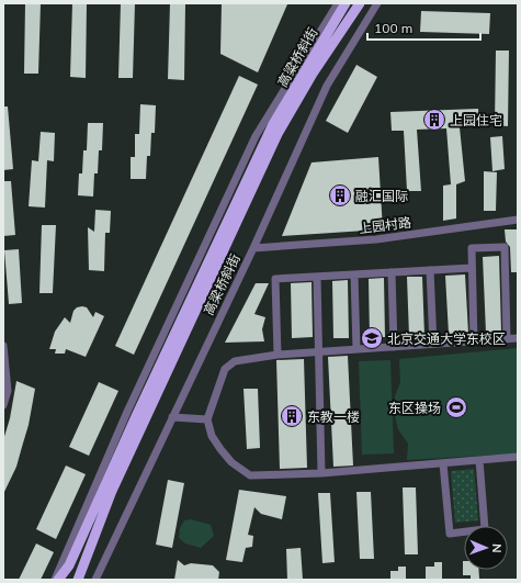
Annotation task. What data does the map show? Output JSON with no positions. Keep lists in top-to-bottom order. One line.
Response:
{"streets":{"main road":["高粱桥斜街","高梁桥斜街"],"street":["上园村路"]},"crossings":[["高粱桥斜街","高梁桥斜街"],["上园村路","高梁桥斜街"]],"places":{"building":["上园住宅","融汇国际","东教一楼"],"school or university":["北京交通大学东校区"],"sports":["东区操场"]},"scale_bar":"100 m","north":"right"}
